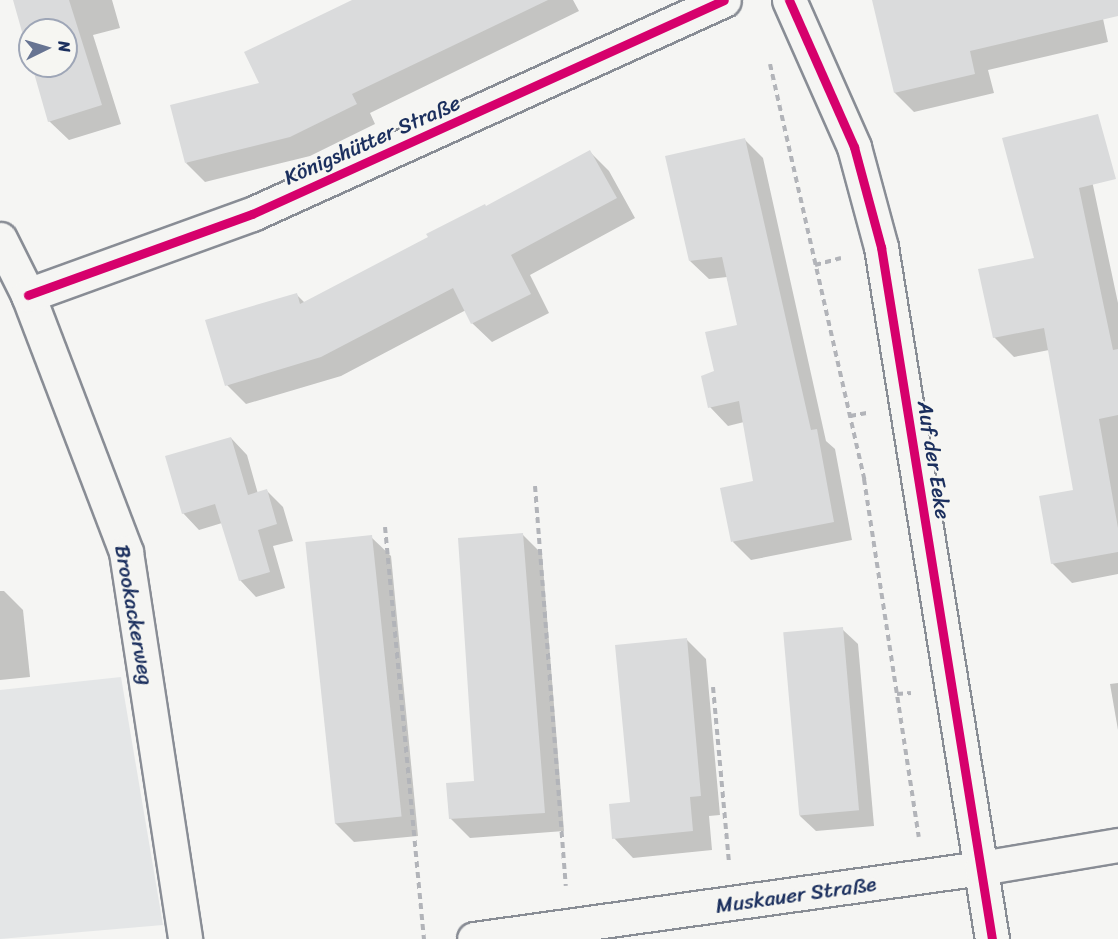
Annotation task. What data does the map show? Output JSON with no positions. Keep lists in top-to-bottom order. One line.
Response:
{"streets":{"street":["Königshütter Straße","Auf der Eeke","Brookackerweg","Muskauer Straße"]},"crossings":[["Königshütter Straße","Brookackerweg"],["Auf der Eeke","Muskauer Straße"]],"north":"right"}
